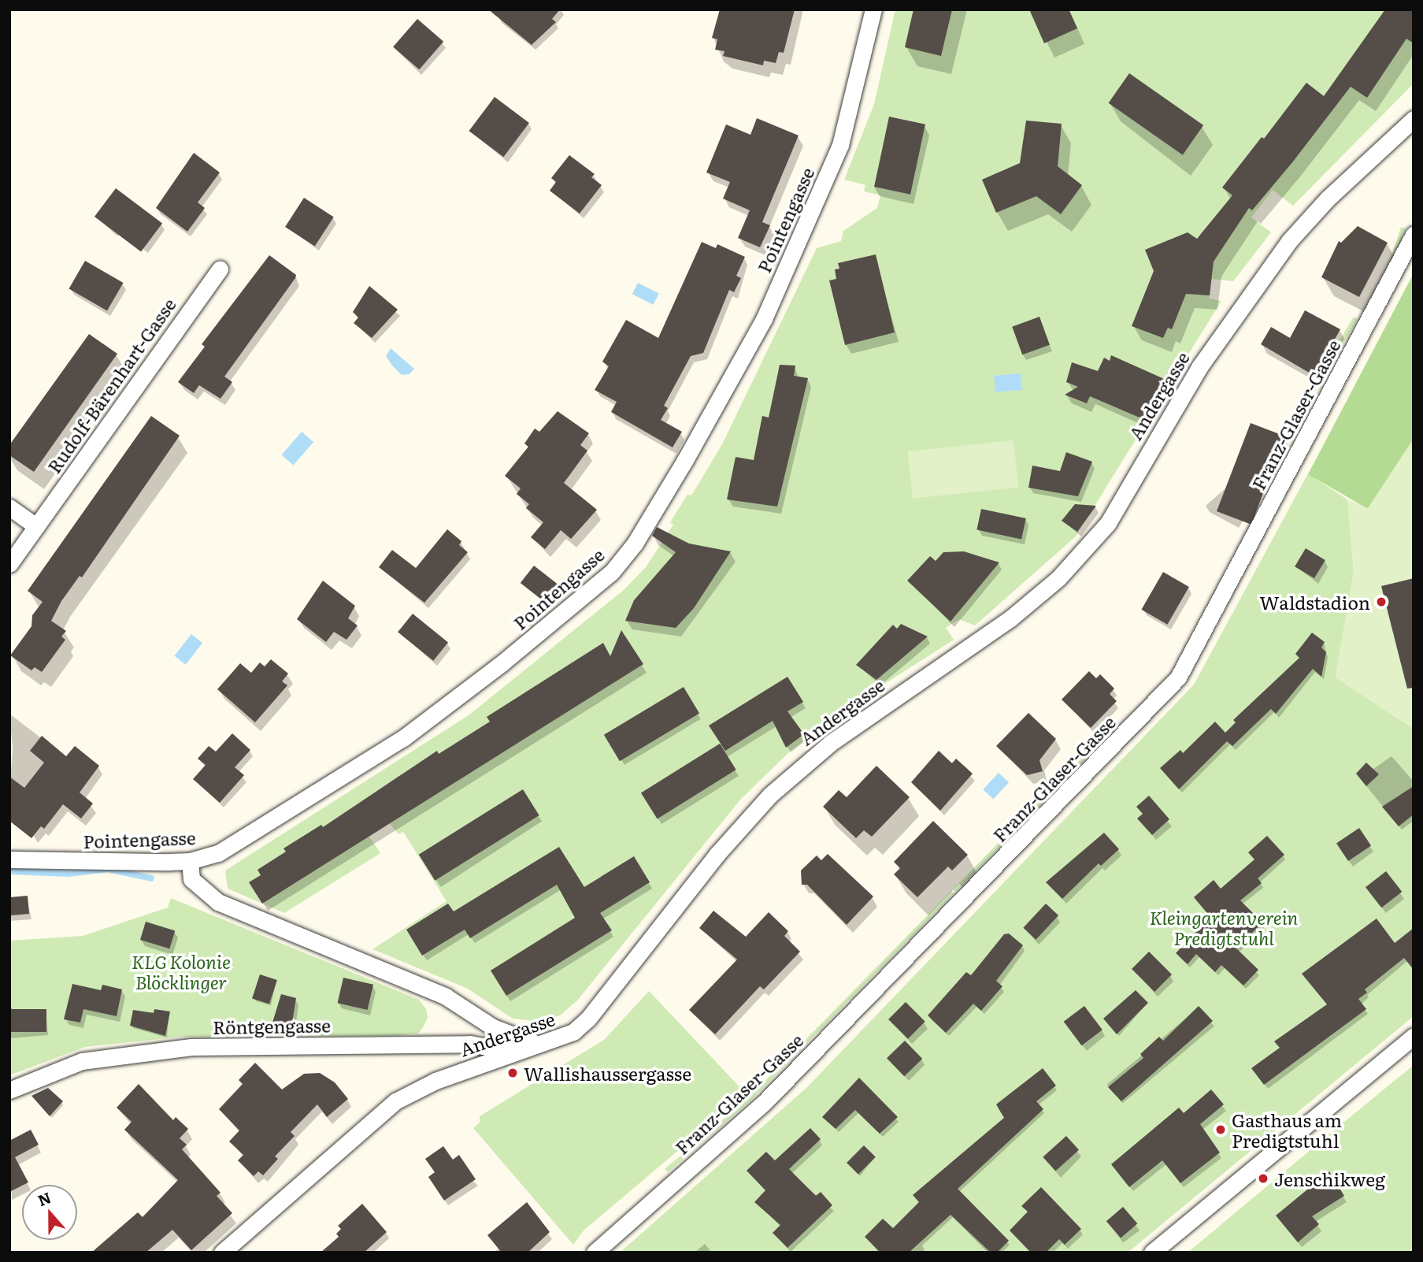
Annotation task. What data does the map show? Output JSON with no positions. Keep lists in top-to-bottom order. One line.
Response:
{"streets":{"street":["Pointengasse","Rudolf-Bärenhart-Gasse","Andergasse","Franz-Glaser-Gasse","Röntgengasse"]},"crossings":[["Andergasse","Röntgengasse"]],"parks":["Kleingartenverein Predigtstuhl","KLG Kolonie Blöcklinger"],"places":["Waldstadion","Wallishaussergasse","Gasthaus am Predigtstuhl","Jenschikweg"],"north":"top"}
